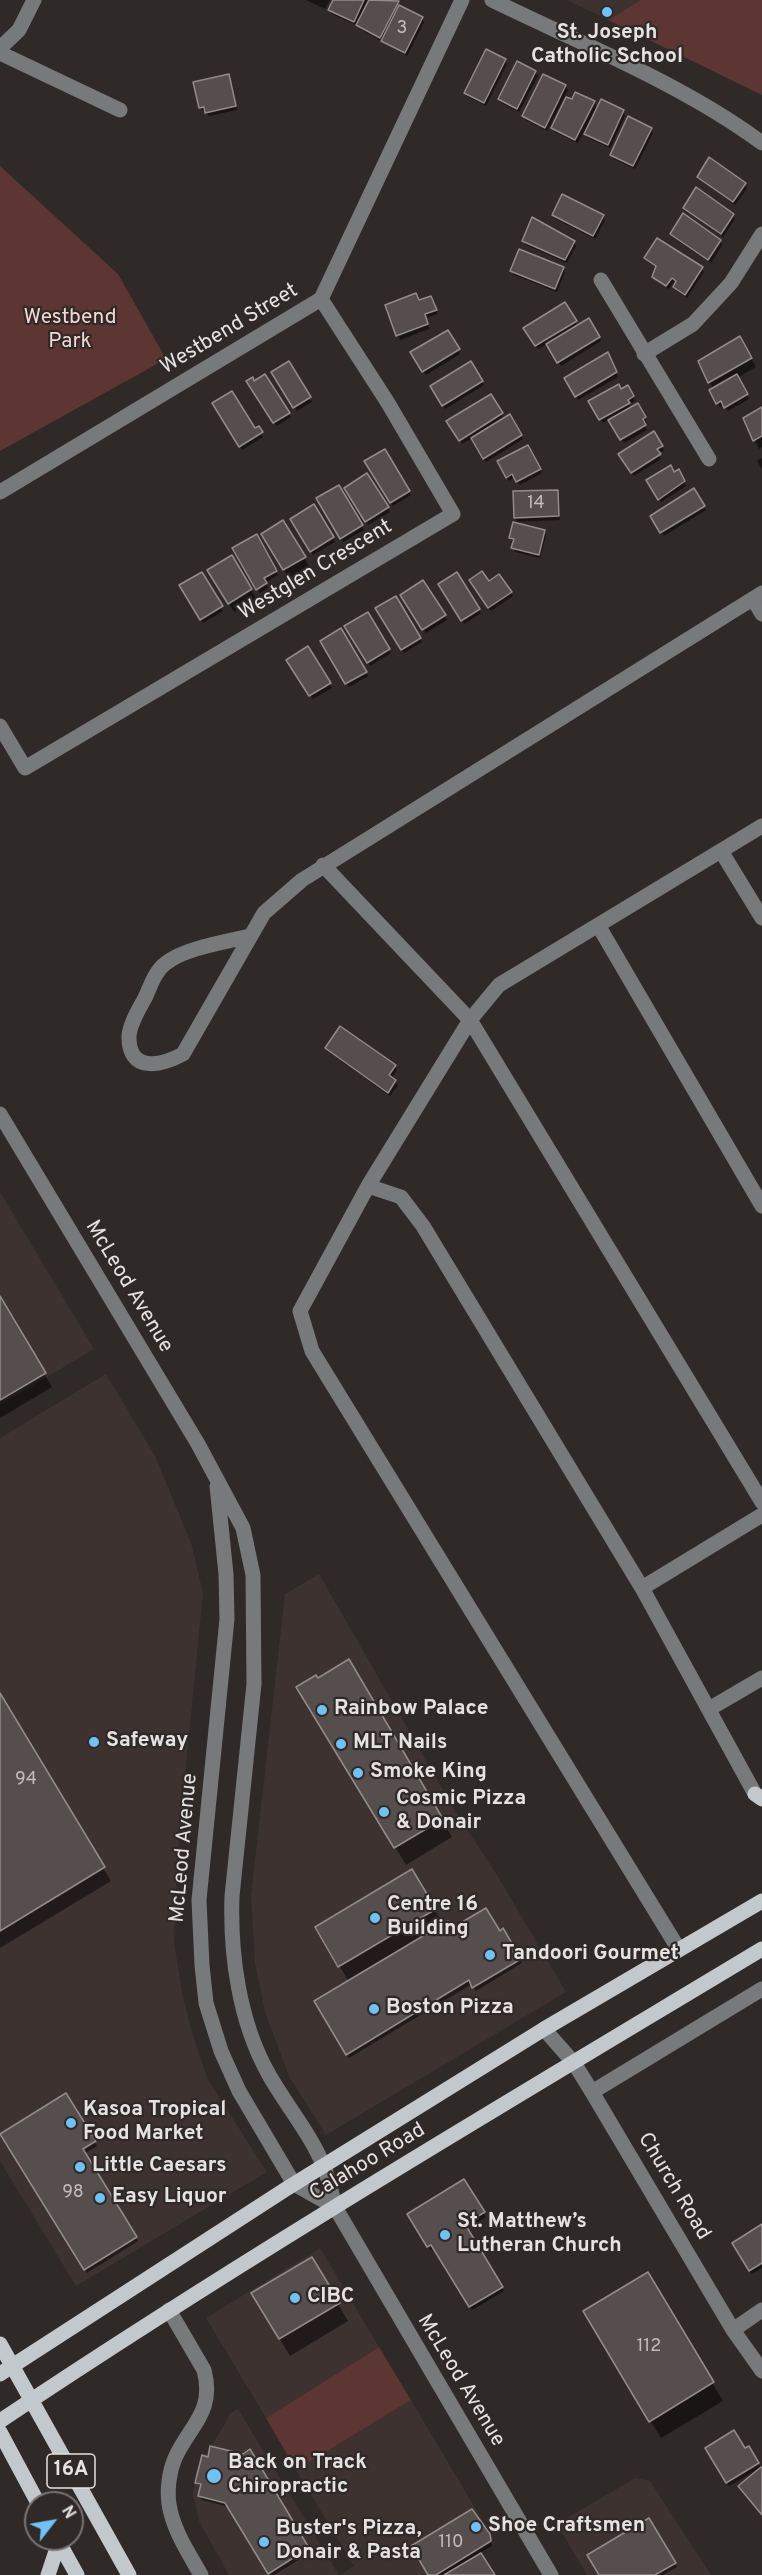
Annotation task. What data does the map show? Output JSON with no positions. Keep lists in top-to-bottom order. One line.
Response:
{"streets":{"main road":["Calahoo Road","16A"],"street":["Westbend Street","Westglen Crescent","McLeod Avenue","Church Road"]},"crossings":[["Westbend Street","Westglen Crescent"],["McLeod Avenue","Calahoo Road"],["Calahoo Road","Church Road"],["Calahoo Road","16A"]],"parks":["Westbend Park"],"places":["St. Joseph Catholic School","Rainbow Palace","Safeway","MLT Nails","Smoke King","Cosmic Pizza & Donair","Centre 16 Building","Tandoori Gourmet","Boston Pizza","Kasoa Tropical Food Market","Little Caesars","Easy Liquor","St. Matthew’s Lutheran Church","CIBC","Back on Track Chiropractic","Shoe Craftsmen","Buster's Pizza, Donair & Pasta"],"house_numbers":["3","14","94","98","112","110"],"north":"top right"}
